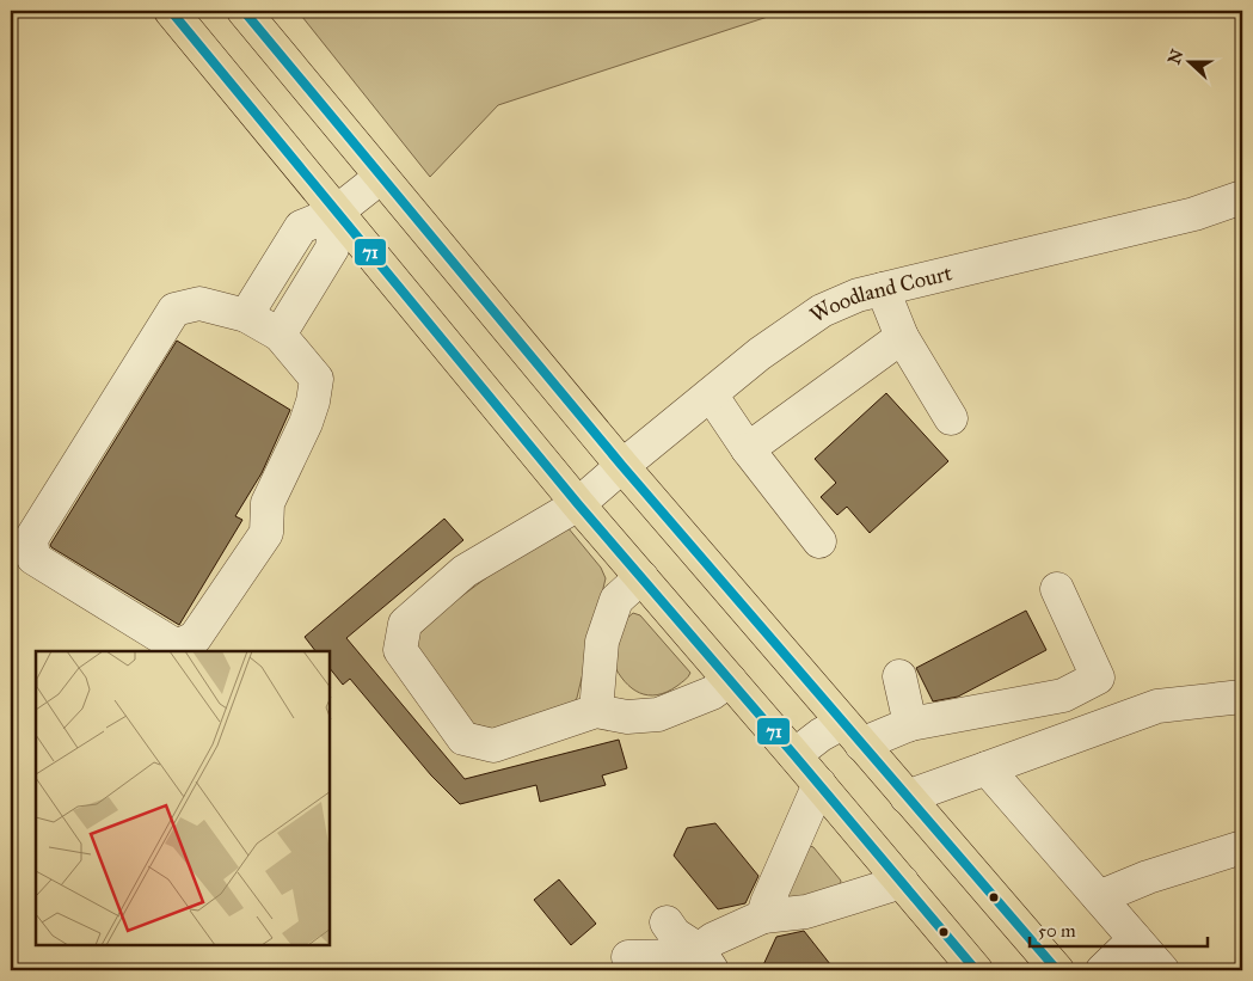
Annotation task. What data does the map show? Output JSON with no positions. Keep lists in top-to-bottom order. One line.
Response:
{"streets":{"street":["Woodland Court"]},"lines":["transit line 71"],"scale_bar":"50 m","north":"left"}
